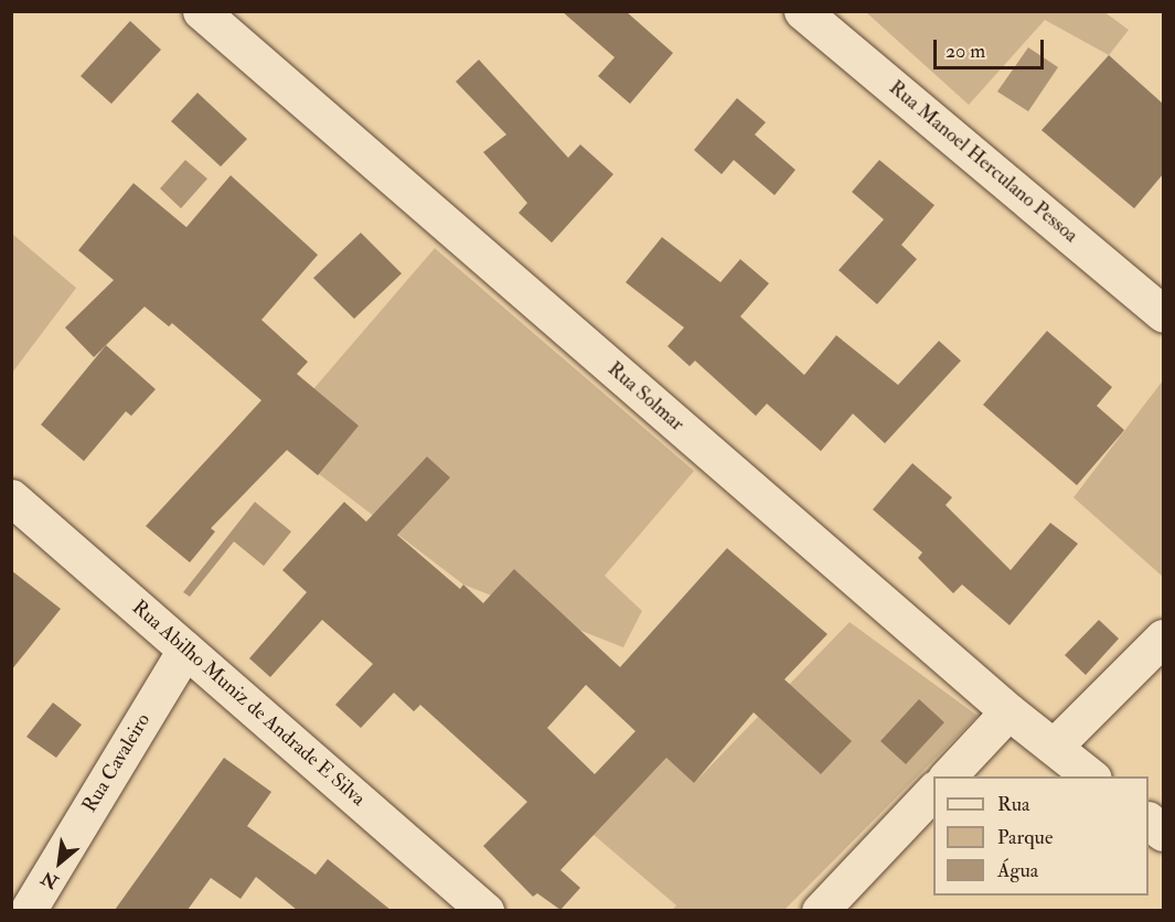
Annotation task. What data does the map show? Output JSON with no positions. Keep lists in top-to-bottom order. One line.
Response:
{"streets":{"street":["Rua Manoel Herculano Pessoa","Rua Solmar","Rua Abilho Muniz de Andrade E Silva","Rua Cavaleiro"]},"crossings":[["Rua Abilho Muniz de Andrade E Silva","Rua Cavaleiro"]],"legend":["Rua","Parque","Água"],"scale_bar":"20 m","north":"bottom left"}
